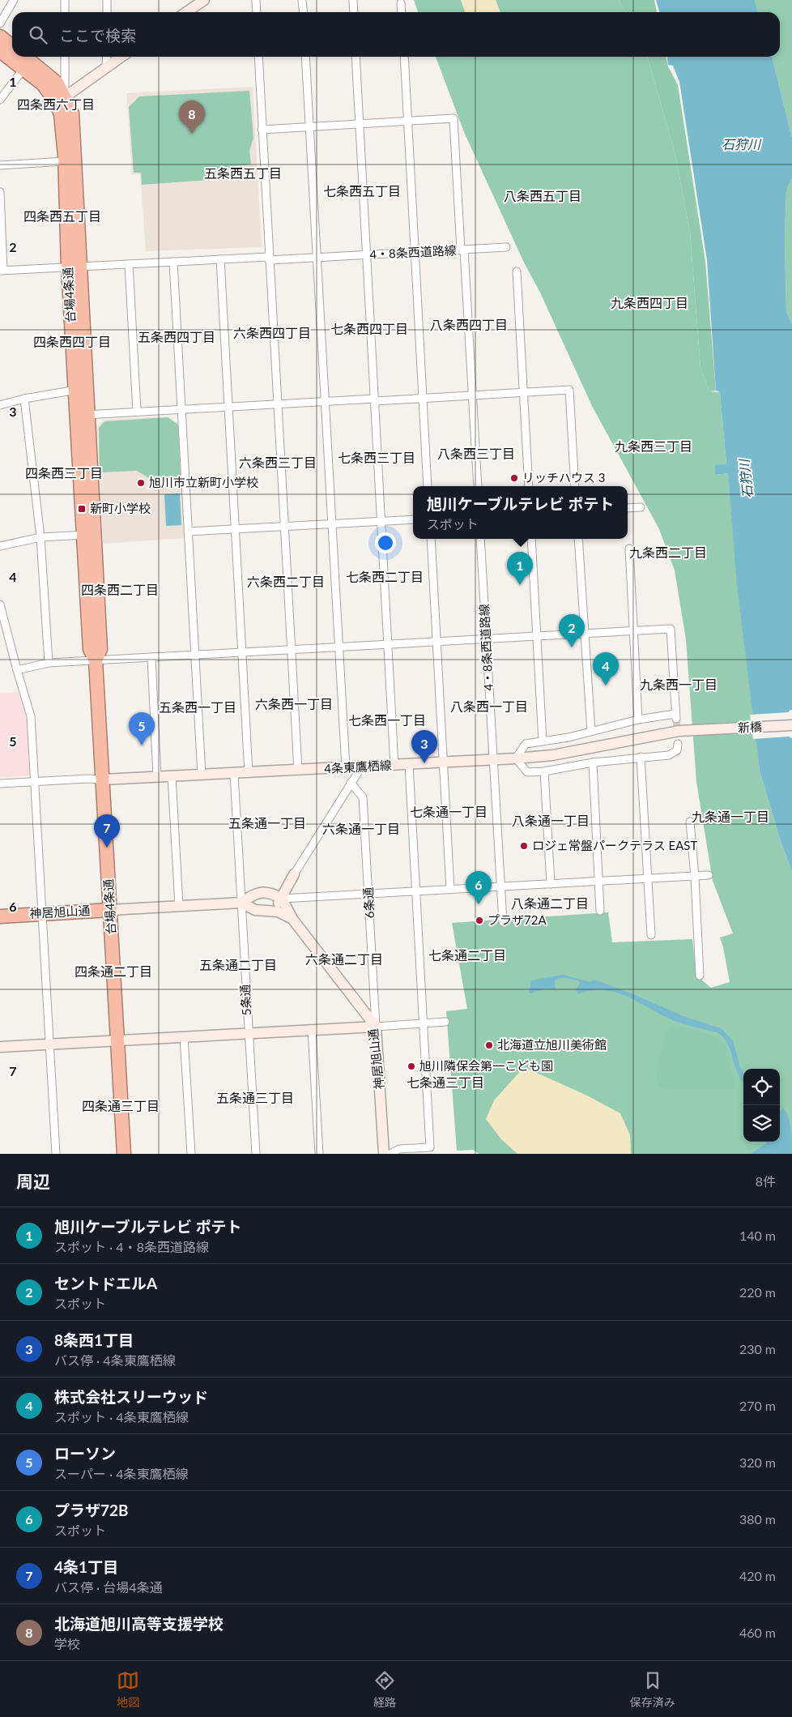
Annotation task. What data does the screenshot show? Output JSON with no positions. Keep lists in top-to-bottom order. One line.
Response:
{"streets":{"highway":["台場4条通","神居旭山通"],"street":["4・8条西道路線","新橋","4条東鷹栖線","6条通","5条通"]},"crossings":[["4・8条西道路線","台場4条通"],["4・8条西道路線","4条東鷹栖線"],["台場4条通","4条東鷹栖線"],["台場4条通","神居旭山通"],["新橋","4条東鷹栖線"],["4条東鷹栖線","5条通"],["6条通","神居旭山通"],["神居旭山通","5条通"]],"districts":["四条西六丁目","五条西五丁目","七条西五丁目","八条西五丁目","四条西五丁目","九条西四丁目","八条西四丁目","七条西四丁目","六条西四丁目","五条西四丁目","四条西四丁目","九条西三丁目","八条西三丁目","七条西三丁目","六条西三丁目","四条西三丁目","九条西二丁目","七条西二丁目","六条西二丁目","四条西二丁目","九条西一丁目","六条西一丁目","八条西一丁目","五条西一丁目","七条西一丁目","七条通一丁目","九条通一丁目","八条通一丁目","五条通一丁目","六条通一丁目","八条通二丁目","七条通二丁目","六条通二丁目","五条通二丁目","四条通二丁目","七条通三丁目","五条通三丁目","四条通三丁目"],"water":["石狩川"],"places":{"other":["リッチハウス 3","旭川市立新町小学校","ロジェ常盤パークテラス EAST","プラザ72A","北海道立旭川美術館","旭川隣保会第一こども園"],"transit":["新町小学校"]},"page":{"search":"ここで検索","pins":["8","1","2","4","5","3","7","6"],"popup":["旭川ケーブルテレビ ポテト","スポット"],"heading":["周辺","8件"],"list":[{"mark":"1","name":"旭川ケーブルテレビ ポテト","note":"スポット · 4・8条西道路線","value":"140 m"},{"mark":"2","name":"セントドエルA","note":"スポット","value":"220 m"},{"mark":"3","name":"8条西1丁目","note":"バス停 · 4条東鷹栖線","value":"230 m"},{"mark":"4","name":"株式会社スリーウッド","note":"スポット · 4条東鷹栖線","value":"270 m"},{"mark":"5","name":"ローソン","note":"スーパー · 4条東鷹栖線","value":"320 m"},{"mark":"6","name":"プラザ72B","note":"スポット","value":"380 m"},{"mark":"7","name":"4条1丁目","note":"バス停 · 台場4条通","value":"420 m"},{"mark":"8","name":"北海道旭川高等支援学校","note":"学校","value":"460 m"}],"nav":["地図","経路","保存済み"]},"grid":{"rows":["1","2","3","4","5","6","7"]}}
